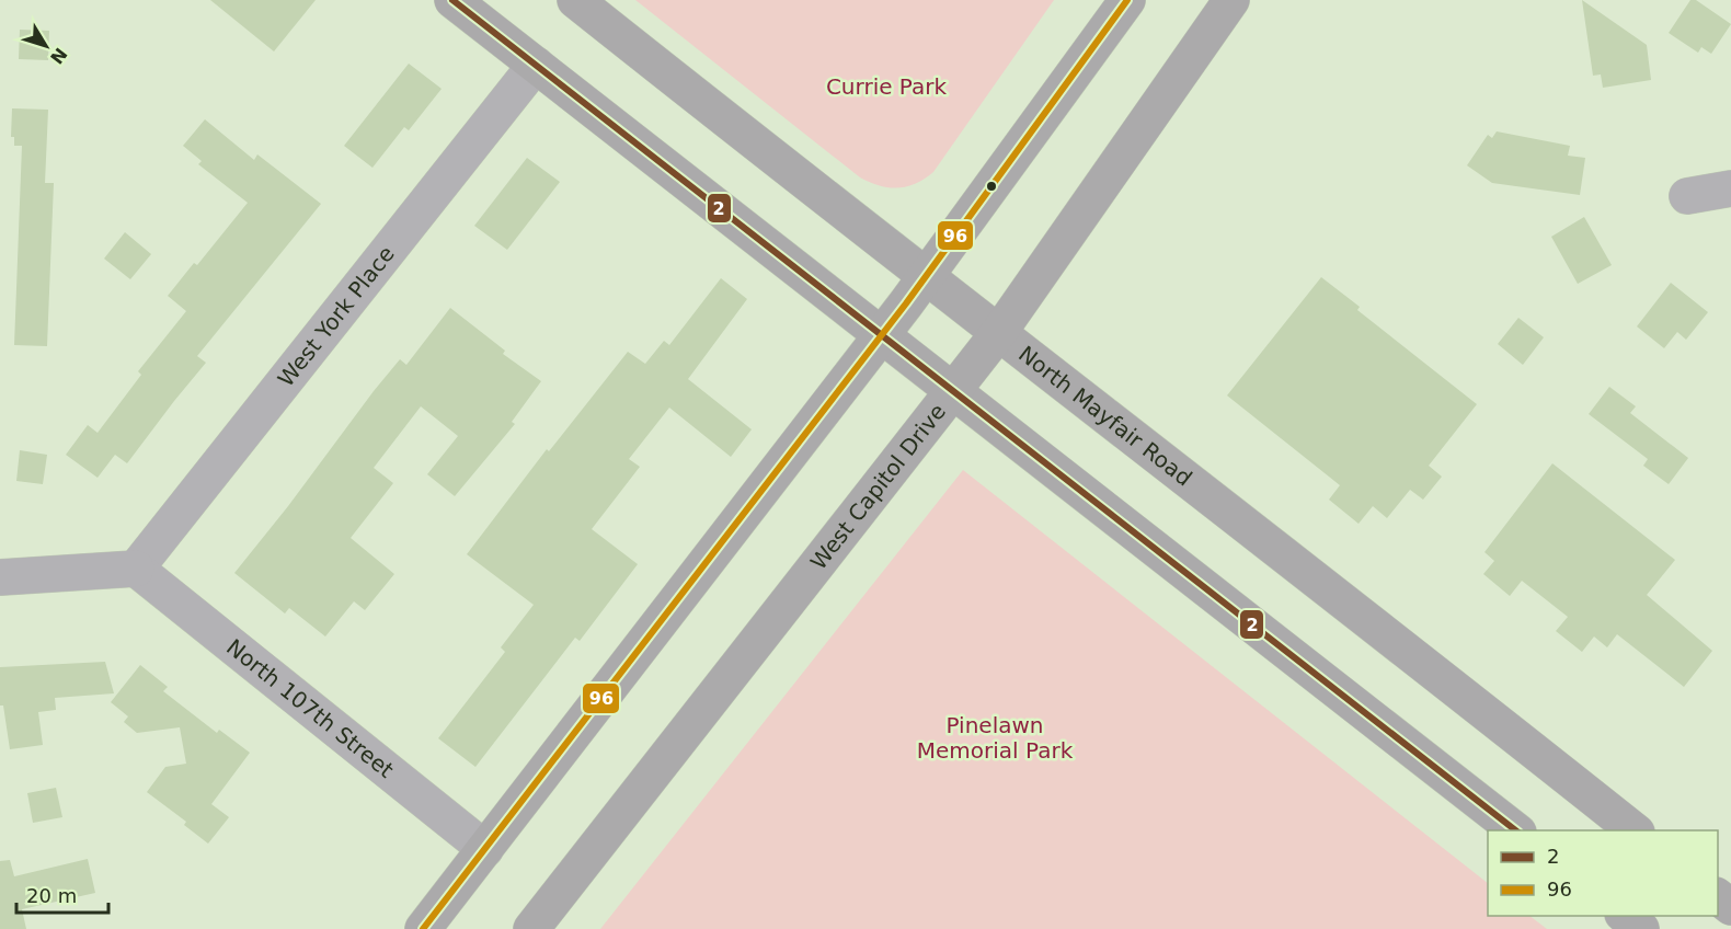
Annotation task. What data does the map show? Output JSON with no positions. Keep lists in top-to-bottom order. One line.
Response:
{"streets":{"main road":["North Mayfair Road","West Capitol Drive"],"street":["West York Place","North 107th Street"]},"crossings":[["West York Place","North 107th Street"],["North Mayfair Road","West Capitol Drive"]],"parks":["Currie Park","Pinelawn Memorial Park"],"lines":["transit line 2","transit line 96"],"legend":["2","96"],"scale_bar":"20 m","north":"bottom right"}
